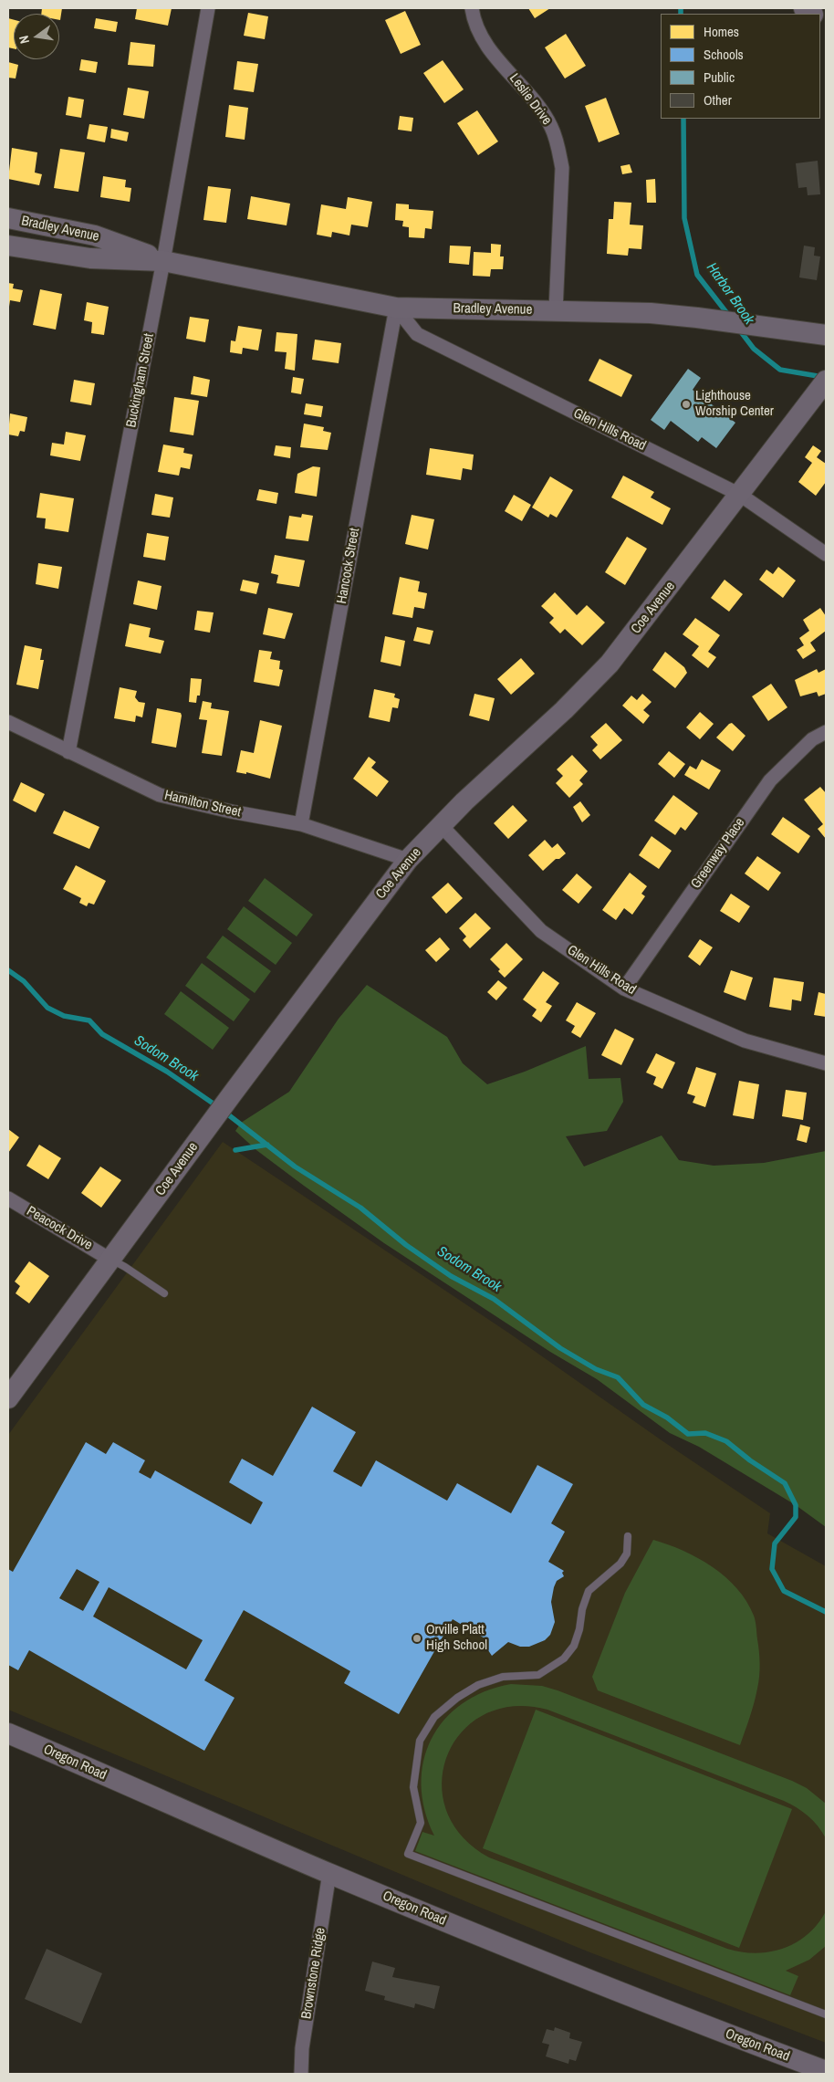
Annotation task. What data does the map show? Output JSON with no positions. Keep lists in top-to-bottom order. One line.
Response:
{"streets":{"street":["Leslie Drive","Bradley Avenue","Buckingham Street","Glen Hills Road","Hancock Street","Coe Avenue","Hamilton Street","Greenway Place","Peacock Drive","Oregon Road","Brownstone Ridge"]},"crossings":[["Leslie Drive","Bradley Avenue"],["Bradley Avenue","Buckingham Street"],["Bradley Avenue","Glen Hills Road"],["Bradley Avenue","Hancock Street"],["Buckingham Street","Hamilton Street"],["Glen Hills Road","Hancock Street"],["Glen Hills Road","Coe Avenue"],["Glen Hills Road","Greenway Place"],["Hancock Street","Hamilton Street"],["Coe Avenue","Hamilton Street"],["Coe Avenue","Peacock Drive"],["Oregon Road","Brownstone Ridge"]],"water":["Harbor Brook","Sodom Brook"],"places":["Lighthouse Worship Center","Orville Platt High School"],"legend":["Homes","Schools","Public","Other"],"north":"left"}
